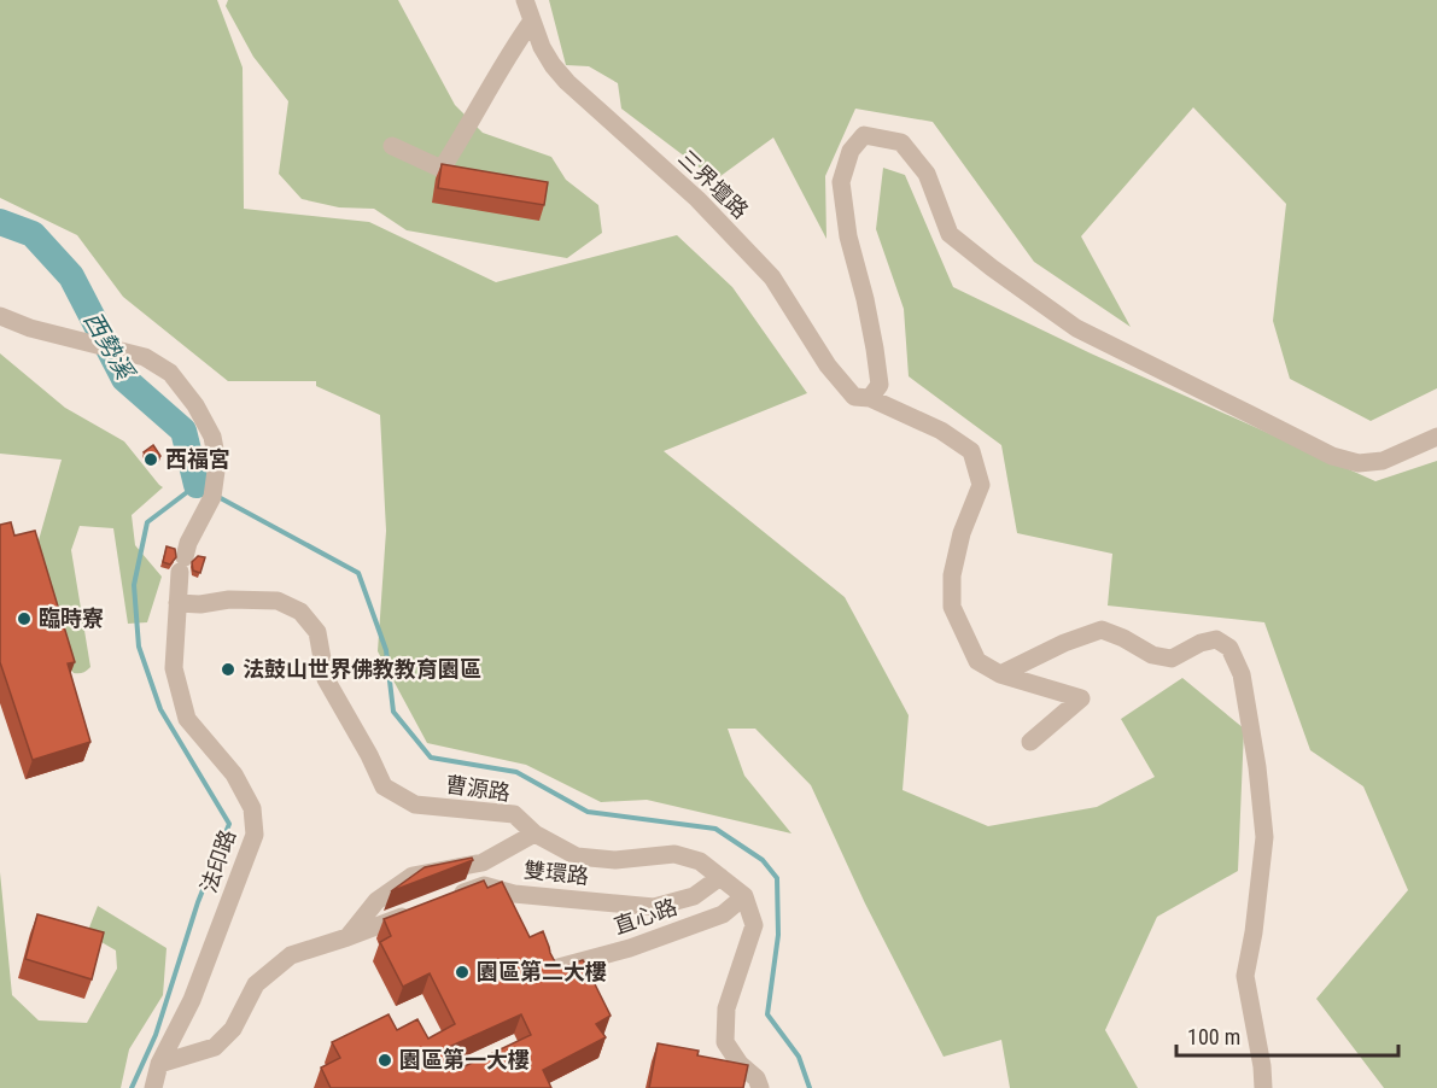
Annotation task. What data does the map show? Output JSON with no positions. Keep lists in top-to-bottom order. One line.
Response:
{"streets":{"street":["三界壇路","曹源路","法印路","雙環路","直心路"]},"crossings":[["曹源路","法印路"],["曹源路","雙環路"],["曹源路","直心路"]],"water":["西勢溪"],"places":["西福宮","臨時寮","法鼓山世界佛教教育園區","園區第二大樓","園區第一大樓"],"scale_bar":"100 m"}
